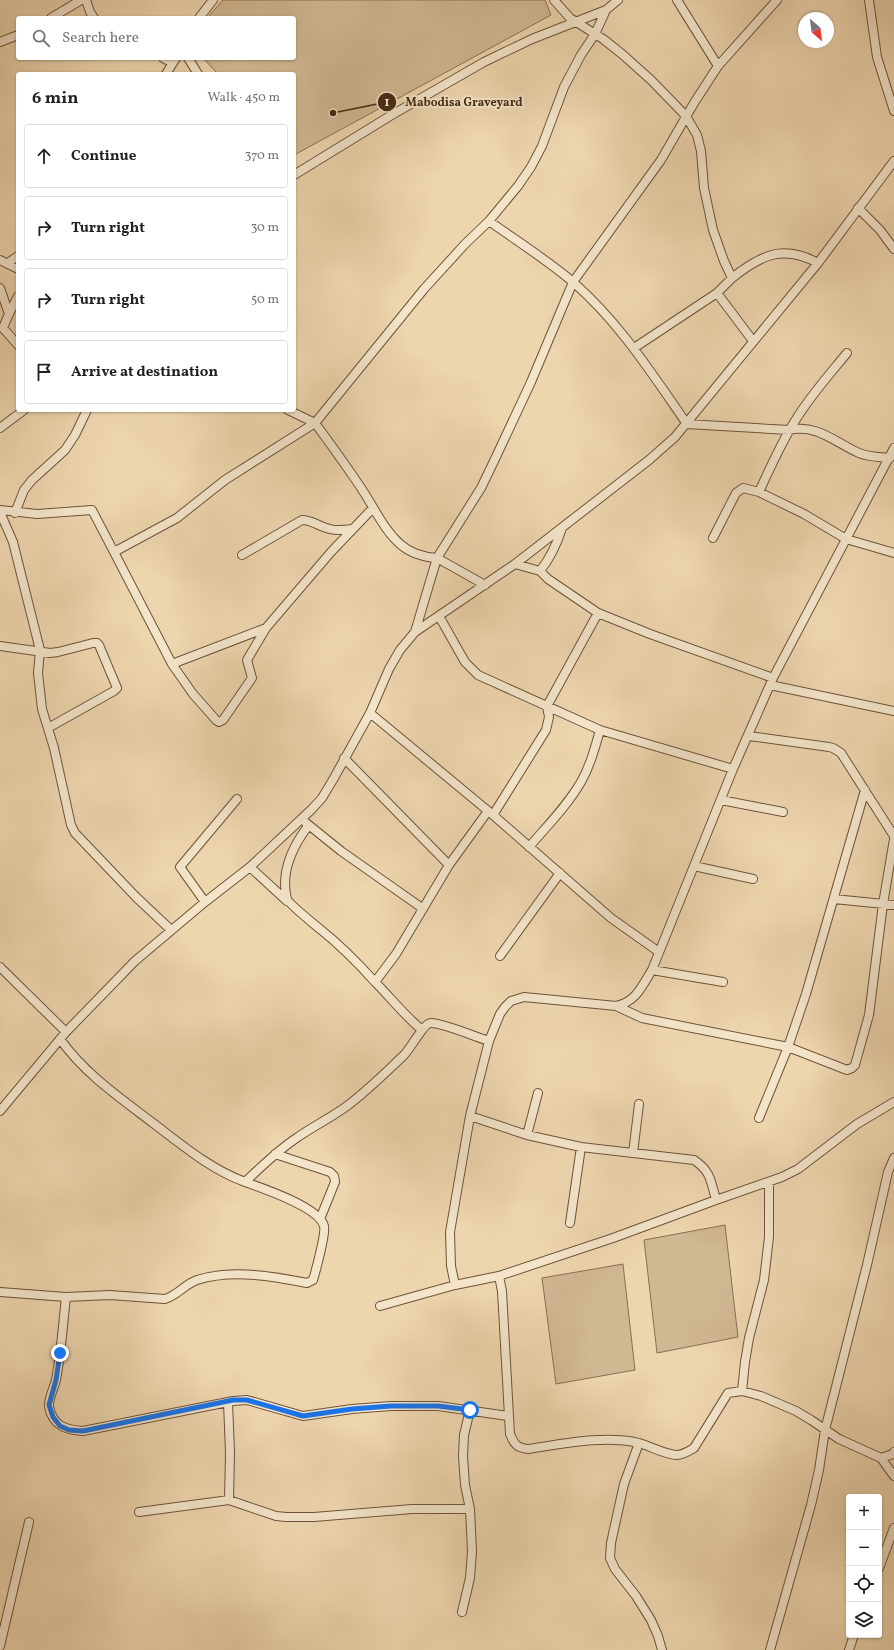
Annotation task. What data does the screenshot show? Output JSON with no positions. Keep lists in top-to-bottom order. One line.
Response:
{"places":["Mabodisa Graveyard"],"north":"bottom right","page":{"search":"Search here","heading":["6 min","Walk · 450 m"],"list":[["Continue","370 m"],["Turn right","30 m"],["Turn right","50 m"],"Arrive at destination"],"map_buttons":["+","−"]}}
